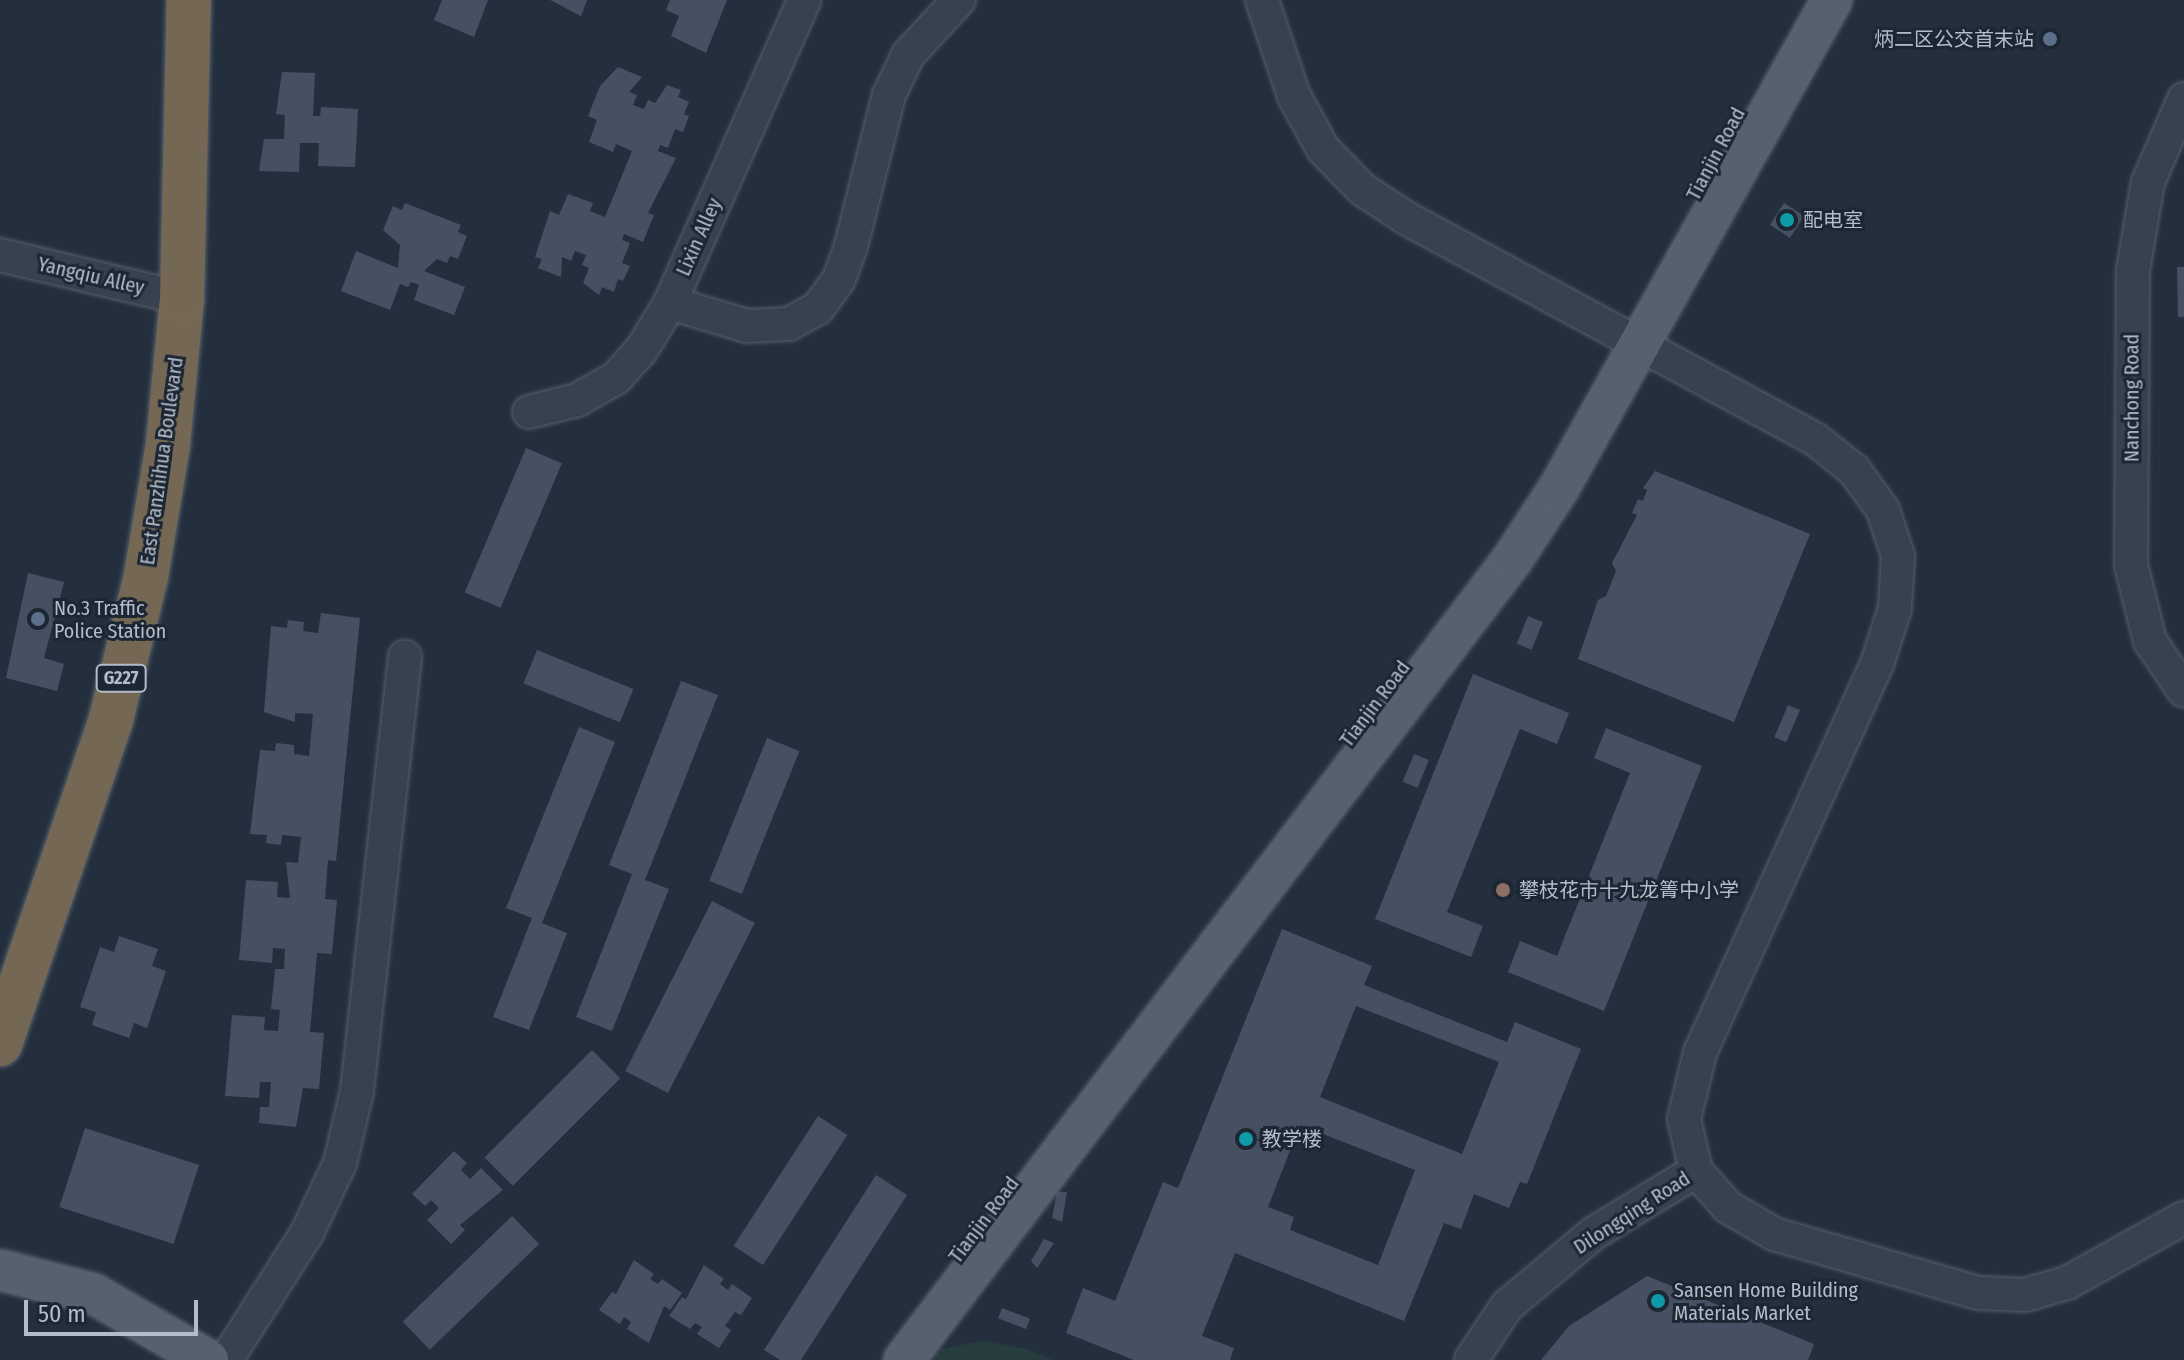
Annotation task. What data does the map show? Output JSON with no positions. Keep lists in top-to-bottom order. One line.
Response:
{"streets":{"highway":["East Panzhihua Boulevard","G227"],"main road":["Tianjin Road"],"street":["Lixin Alley","Yangqiu Alley","Nanchong Road","Dilongqing Road"]},"crossings":[["Yangqiu Alley","East Panzhihua Boulevard"]],"places":["炳二区公交首末站","配电室","No.3 Traffic Police Station","攀枝花市十九龙箐中小学","教学楼","Sansen Home Building Materials Market"],"scale_bar":"50 m"}
